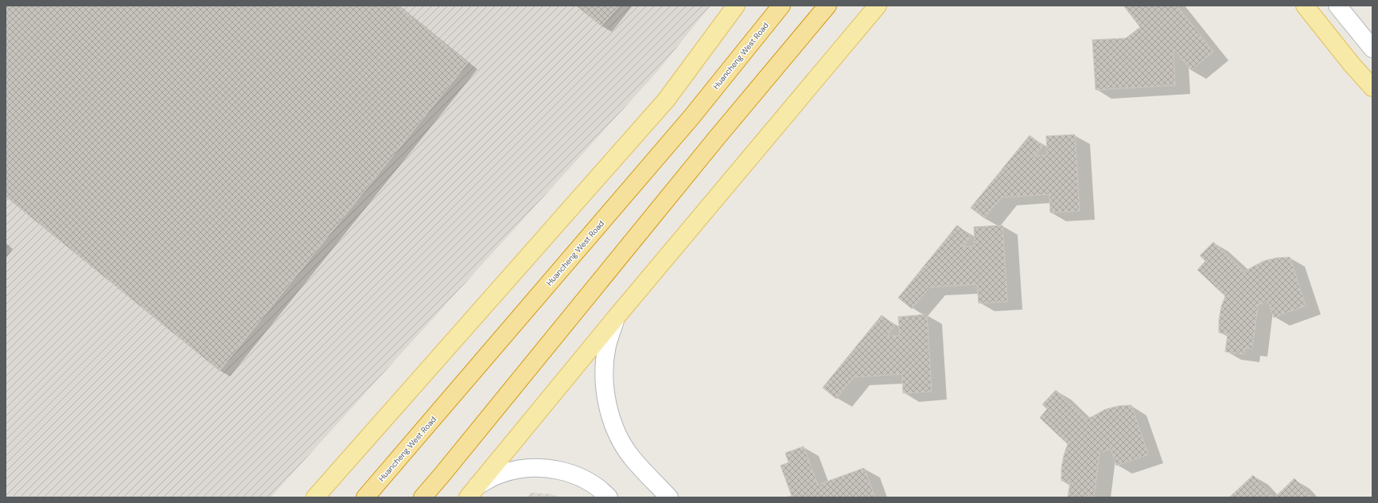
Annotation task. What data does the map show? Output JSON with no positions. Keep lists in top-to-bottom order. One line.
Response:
{"streets":{"highway":["Huancheng West Road"]}}
